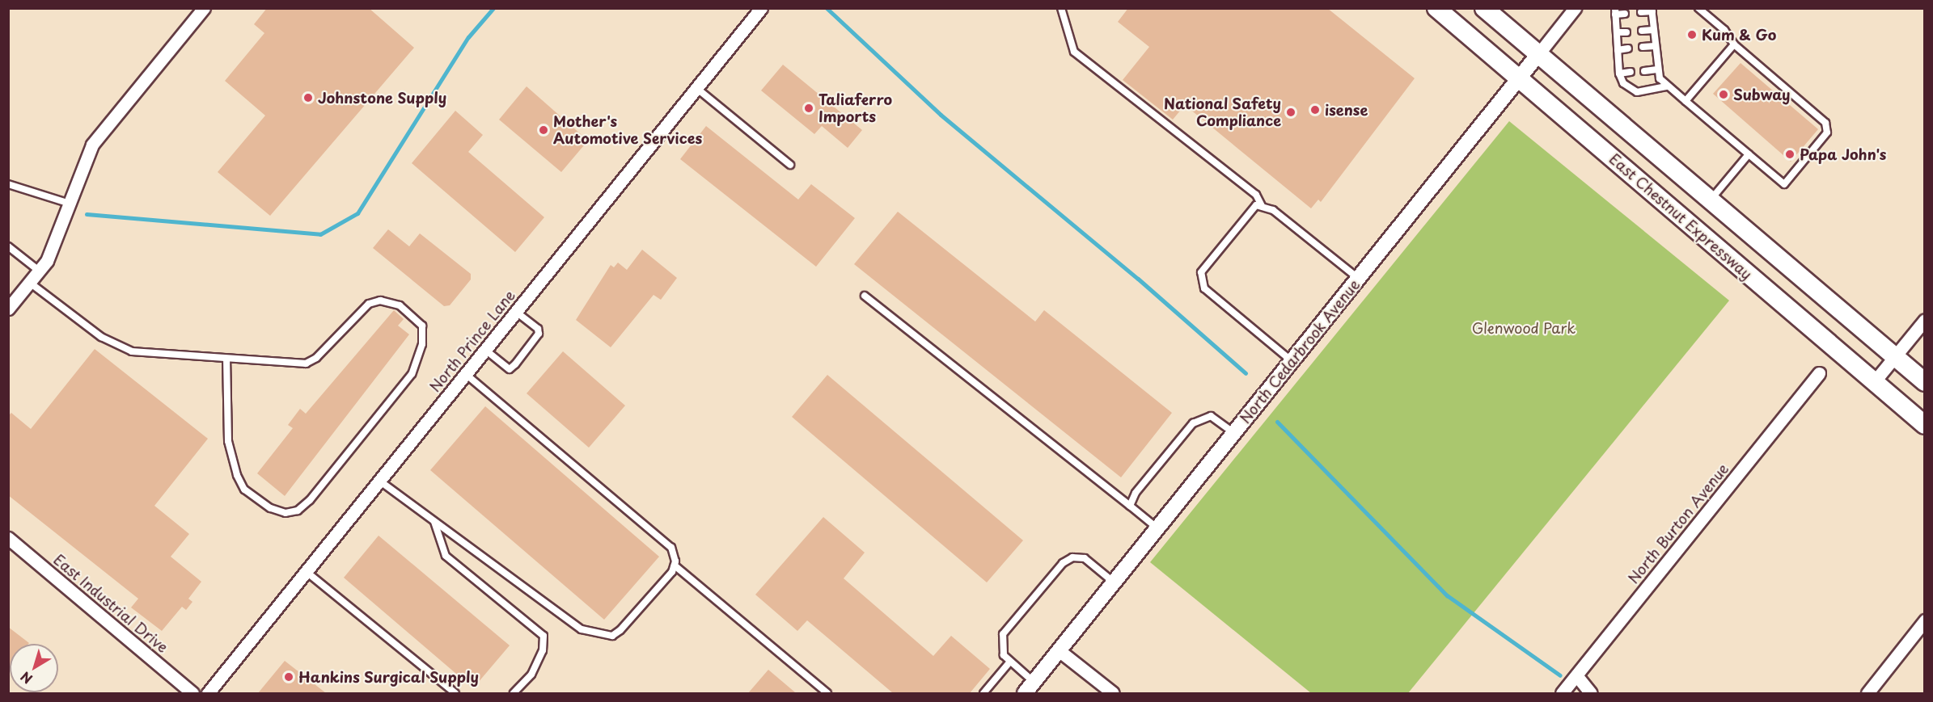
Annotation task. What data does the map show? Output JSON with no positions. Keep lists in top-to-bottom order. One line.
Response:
{"streets":{"main road":["East Chestnut Expressway"],"street":["North Prince Lane","North Cedarbrook Avenue","North Burton Avenue","East Industrial Drive"]},"crossings":[["East Chestnut Expressway","North Cedarbrook Avenue"]],"parks":["Glenwood Park"],"places":["Kum & Go","Subway","Johnstone Supply","Taliaferro Imports","isense","National Safety Compliance","Mother's Automotive Services","Papa John's","Hankins Surgical Supply"],"north":"bottom left"}
